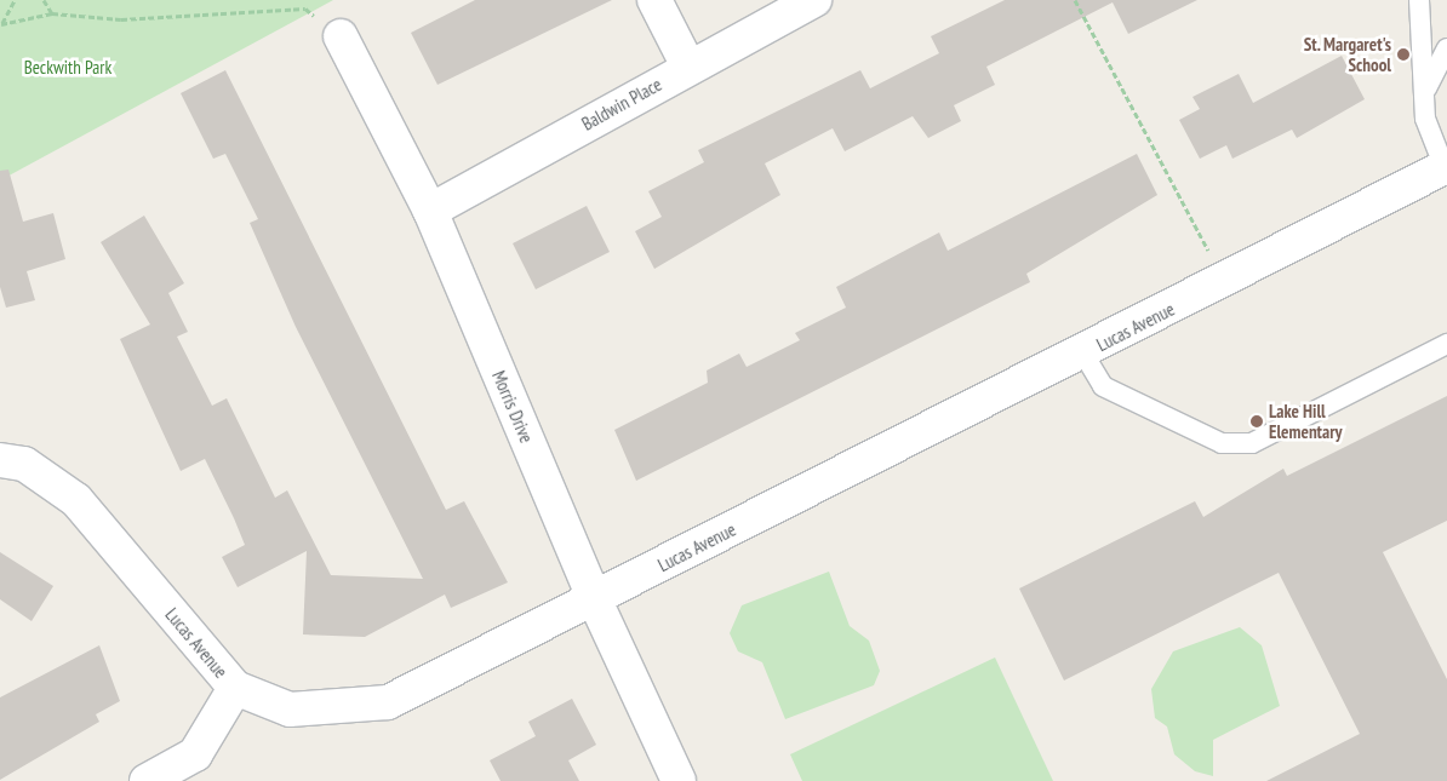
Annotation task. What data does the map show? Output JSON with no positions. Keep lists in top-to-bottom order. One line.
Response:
{"streets":{"street":["Baldwin Place","Lucas Avenue","Morris Drive"]},"crossings":[["Baldwin Place","Morris Drive"],["Lucas Avenue","Morris Drive"]],"parks":["Beckwith Park"],"places":["St. Margaret's School","Lake Hill Elementary"]}
